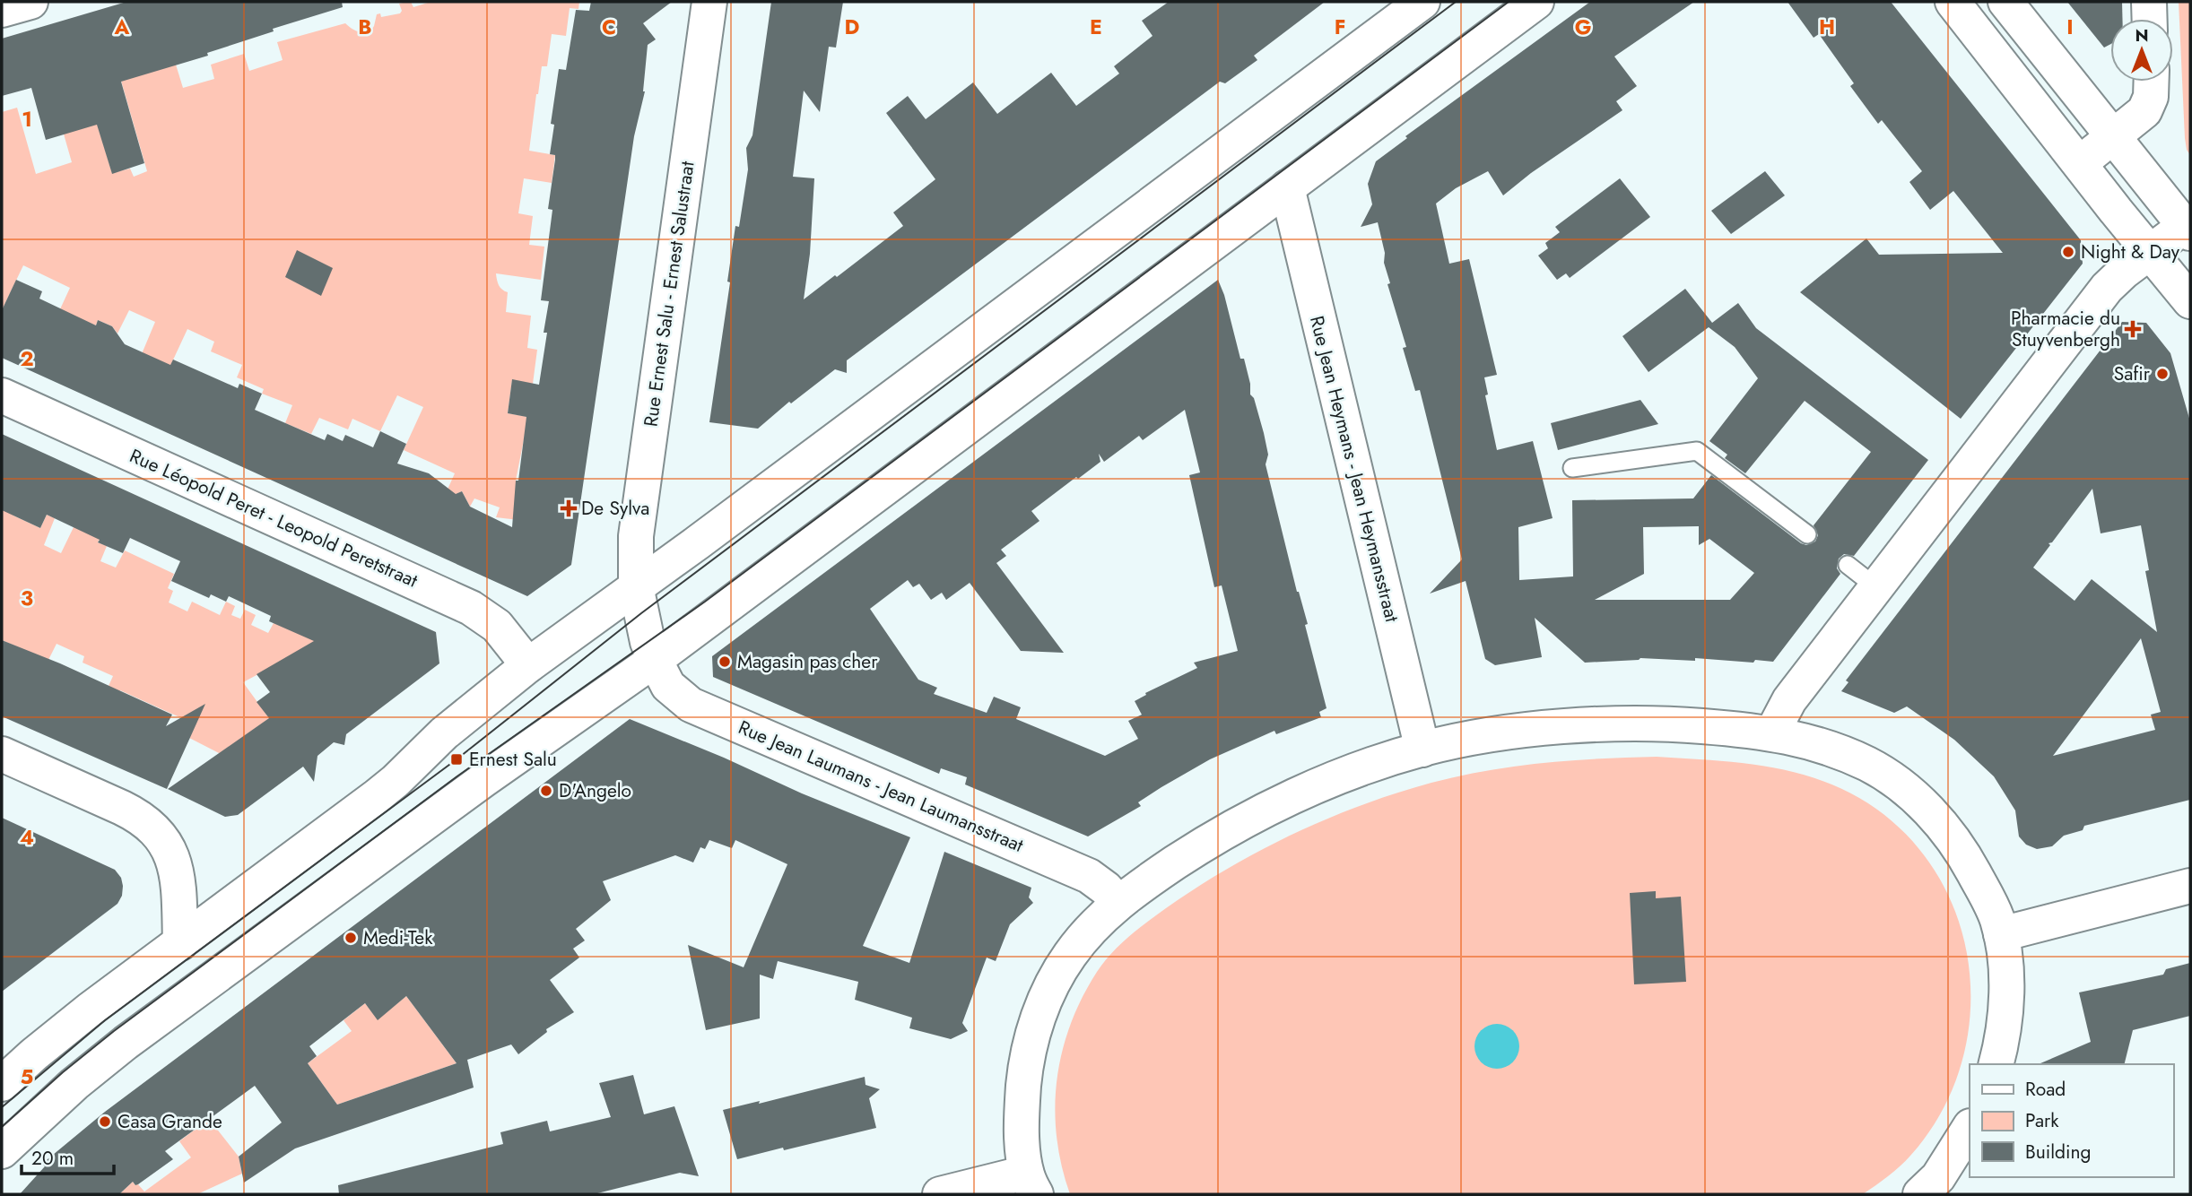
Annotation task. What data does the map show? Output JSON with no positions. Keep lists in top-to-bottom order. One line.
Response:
{"streets":{"street":["Rue Ernest Salu - Ernest Salustraat","Rue Jean Heymans - Jean Heymansstraat","Rue Léopold Peret - Leopold Peretstraat","Rue Jean Laumans - Jean Laumansstraat"]},"crossings":[["Rue Ernest Salu - Ernest Salustraat","Rue Jean Laumans - Jean Laumansstraat"]],"places":{"other":["Night & Day","Safir","Magasin pas cher","D'Angelo","Medi-Tek","Casa Grande"],"health":["Pharmacie du Stuyvenbergh","De Sylva"],"transit":["Ernest Salu"]},"legend":["Road","Park","Building"],"scale_bar":"20 m","north":"top","grid":{"columns":["A","B","C","D","E","F","G","H","I"],"rows":["1","2","3","4","5"]}}
